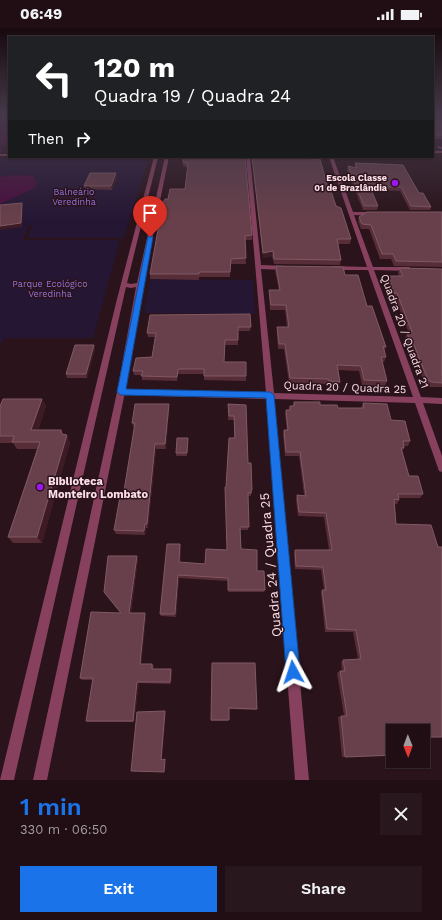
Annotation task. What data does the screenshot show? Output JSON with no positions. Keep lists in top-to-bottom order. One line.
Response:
{"streets":{"street":["Quadra 20 / Quadra 21","Quadra 20 / Quadra 25","Quadra 24 / Quadra 25"]},"crossings":[["Quadra 20 / Quadra 21","Quadra 20 / Quadra 25"],["Quadra 20 / Quadra 25","Quadra 24 / Quadra 25"]],"parks":["Balneário Veredinha","Parque Ecológico Veredinha"],"places":["Escola Classe 01 de Brazlândia","Biblioteca Monteiro Lombato"],"north":"bottom","page":{"status":"06:49","turn":["120 m","Quadra 19 / Quadra 24"],"then":"Then","heading":["1 min","330 m · 06:50"],"buttons":["Exit","Share"]}}
